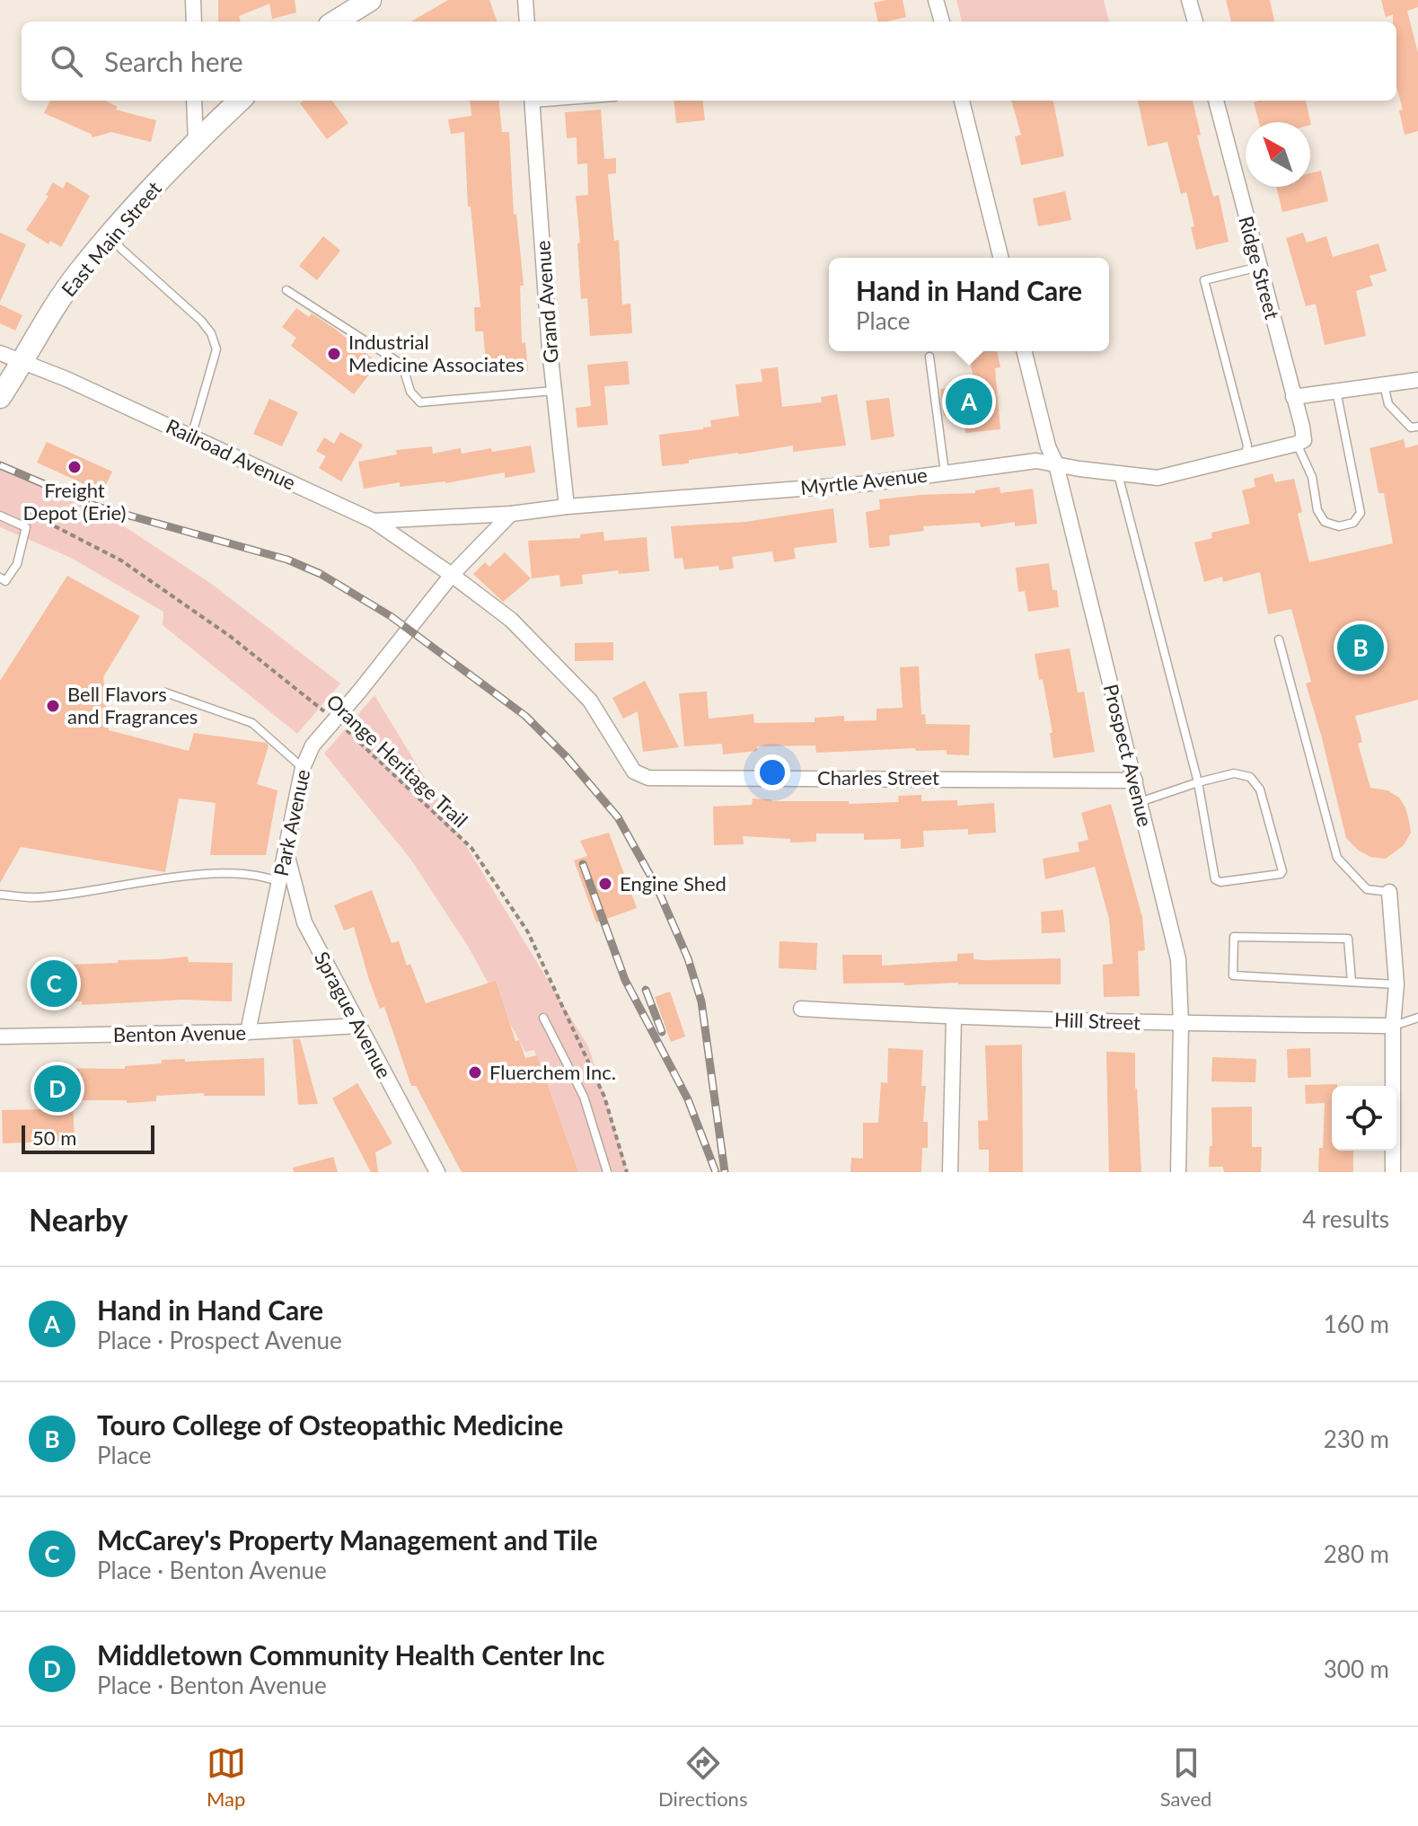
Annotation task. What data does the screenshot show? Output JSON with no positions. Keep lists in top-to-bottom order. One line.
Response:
{"streets":{"main road":["East Main Street"],"street":["Ridge Street","Grand Avenue","Railroad Avenue","Myrtle Avenue","Prospect Avenue","Charles Street","Park Avenue","Sprague Avenue","Hill Street","Benton Avenue"],"path":["Orange Heritage Trail"]},"crossings":[["East Main Street","Railroad Avenue"],["Grand Avenue","Myrtle Avenue"],["Railroad Avenue","Myrtle Avenue"],["Railroad Avenue","Charles Street"],["Railroad Avenue","Park Avenue"],["Myrtle Avenue","Prospect Avenue"],["Prospect Avenue","Charles Street"],["Prospect Avenue","Hill Street"],["Orange Heritage Trail","Park Avenue"],["Charles Street","Park Avenue"],["Park Avenue","Sprague Avenue"],["Park Avenue","Benton Avenue"],["Sprague Avenue","Benton Avenue"]],"places":["Industrial Medicine Associates","Freight Depot (Erie)","Bell Flavors and Fragrances","Engine Shed","Fluerchem Inc."],"scale_bar":"50 m","north":"top left","page":{"search":"Search here","popup":["Hand in Hand Care","Place"],"pins":["A","B","C","D"],"scale":"50 m","heading":["Nearby","4 results"],"list":[{"mark":"A","name":"Hand in Hand Care","note":"Place · Prospect Avenue","value":"160 m"},{"mark":"B","name":"Touro College of Osteopathic Medicine","note":"Place","value":"230 m"},{"mark":"C","name":"McCarey's Property Management and Tile","note":"Place · Benton Avenue","value":"280 m"},{"mark":"D","name":"Middletown Community Health Center Inc","note":"Place · Benton Avenue","value":"300 m"}],"nav":["Map","Directions","Saved"]}}
